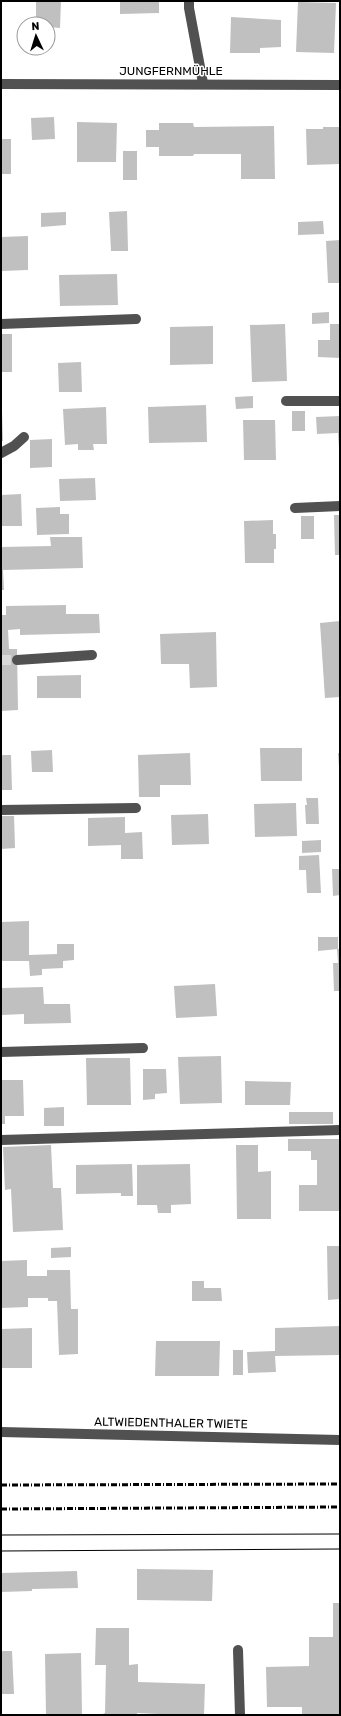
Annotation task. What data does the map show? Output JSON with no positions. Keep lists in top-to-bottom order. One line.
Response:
{"streets":{"street":["JUNGFERNMÜHLE","ALTWIEDENTHALER TWIETE"]},"north":"top"}
